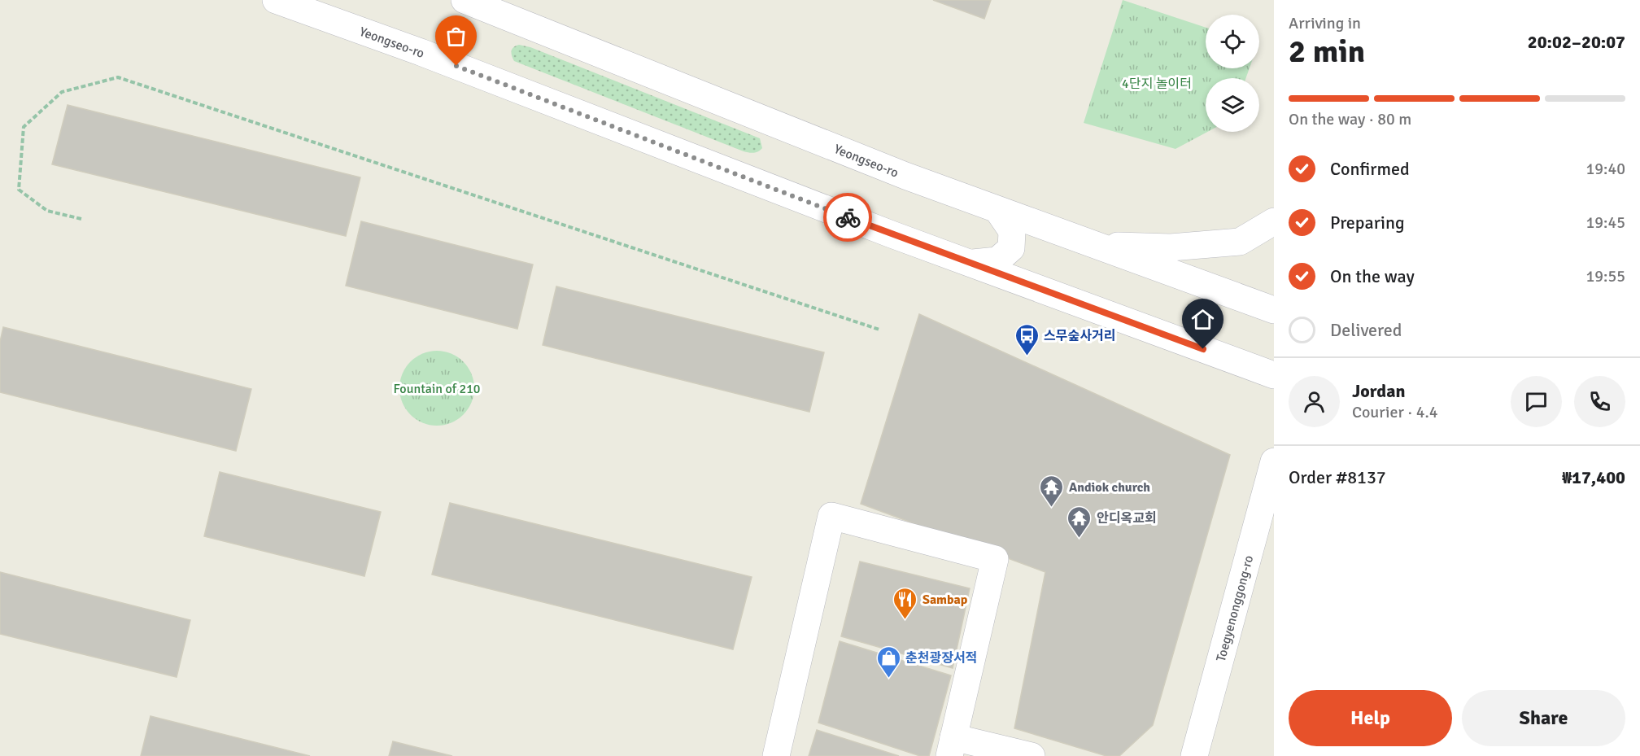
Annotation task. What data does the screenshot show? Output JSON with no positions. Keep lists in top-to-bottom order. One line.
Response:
{"streets":{"street":["Yeongseo-ro","Toegyenonggong-ro"]},"parks":["4단지 놀이터","Fountain of 210"],"places":{"bus stop":["스무숲사거리"],"temple":["Andiok church","안디옥교회"],"restaurant":["Sambap"],"shop":["춘천광장서적"]},"page":{"heading":["2 min","Arriving in","20:02–20:07"],"panel":["Jordan","Courier · 4.4","Order #8137","₩17,400"],"bar":"On the way · 80 m","list":[["Confirmed","19:40"],["Preparing","19:45"],["On the way","19:55"],"Delivered"],"buttons":["Help","Share"]}}
